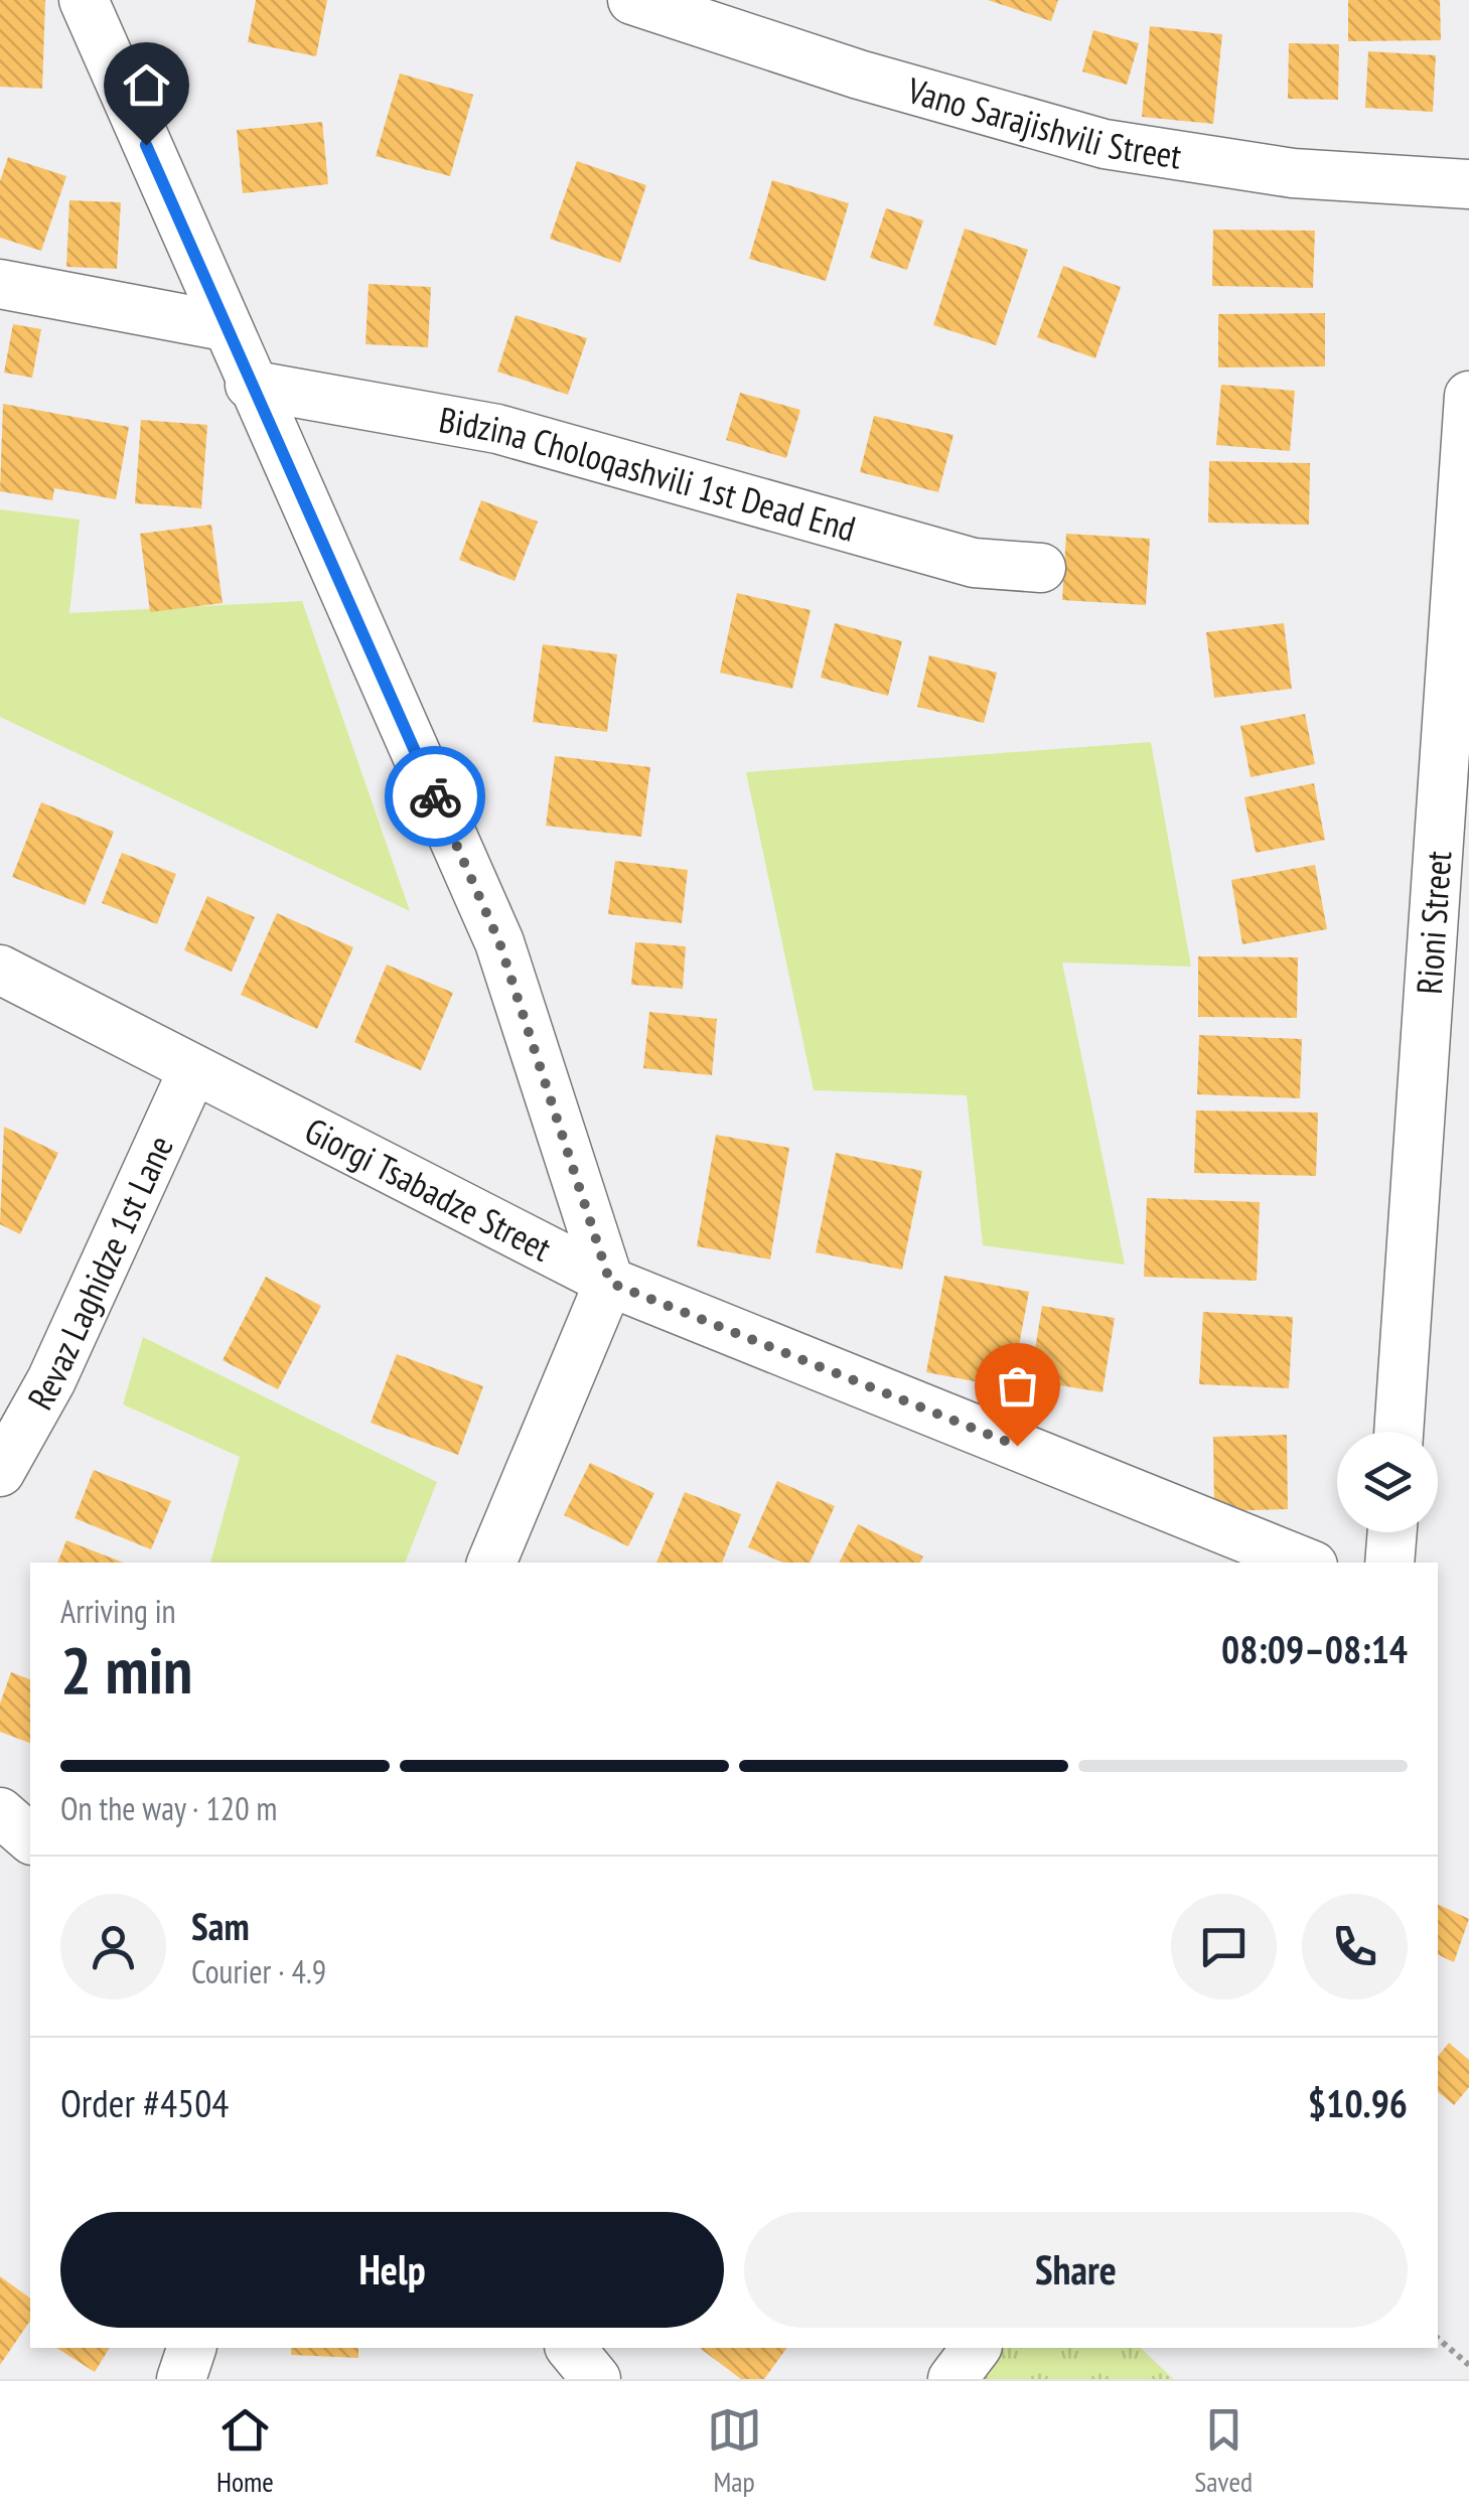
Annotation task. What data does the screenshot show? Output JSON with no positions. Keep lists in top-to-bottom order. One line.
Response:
{"streets":{"street":["Vano Sarajishvili Street","Bidzina Choloqashvili 1st Dead End","Rioni Street","Giorgi Tsabadze Street","Revaz Laghidze 1st Lane"]},"crossings":[["Giorgi Tsabadze Street","Revaz Laghidze 1st Lane"]],"page":{"heading":["2 min","Arriving in","08:09–08:14"],"panel":["Sam","Courier · 4.9","Order #4504","$10.96"],"bar":"On the way · 120 m","buttons":["Help","Share"],"tabs":["Home","Map","Saved"]}}
